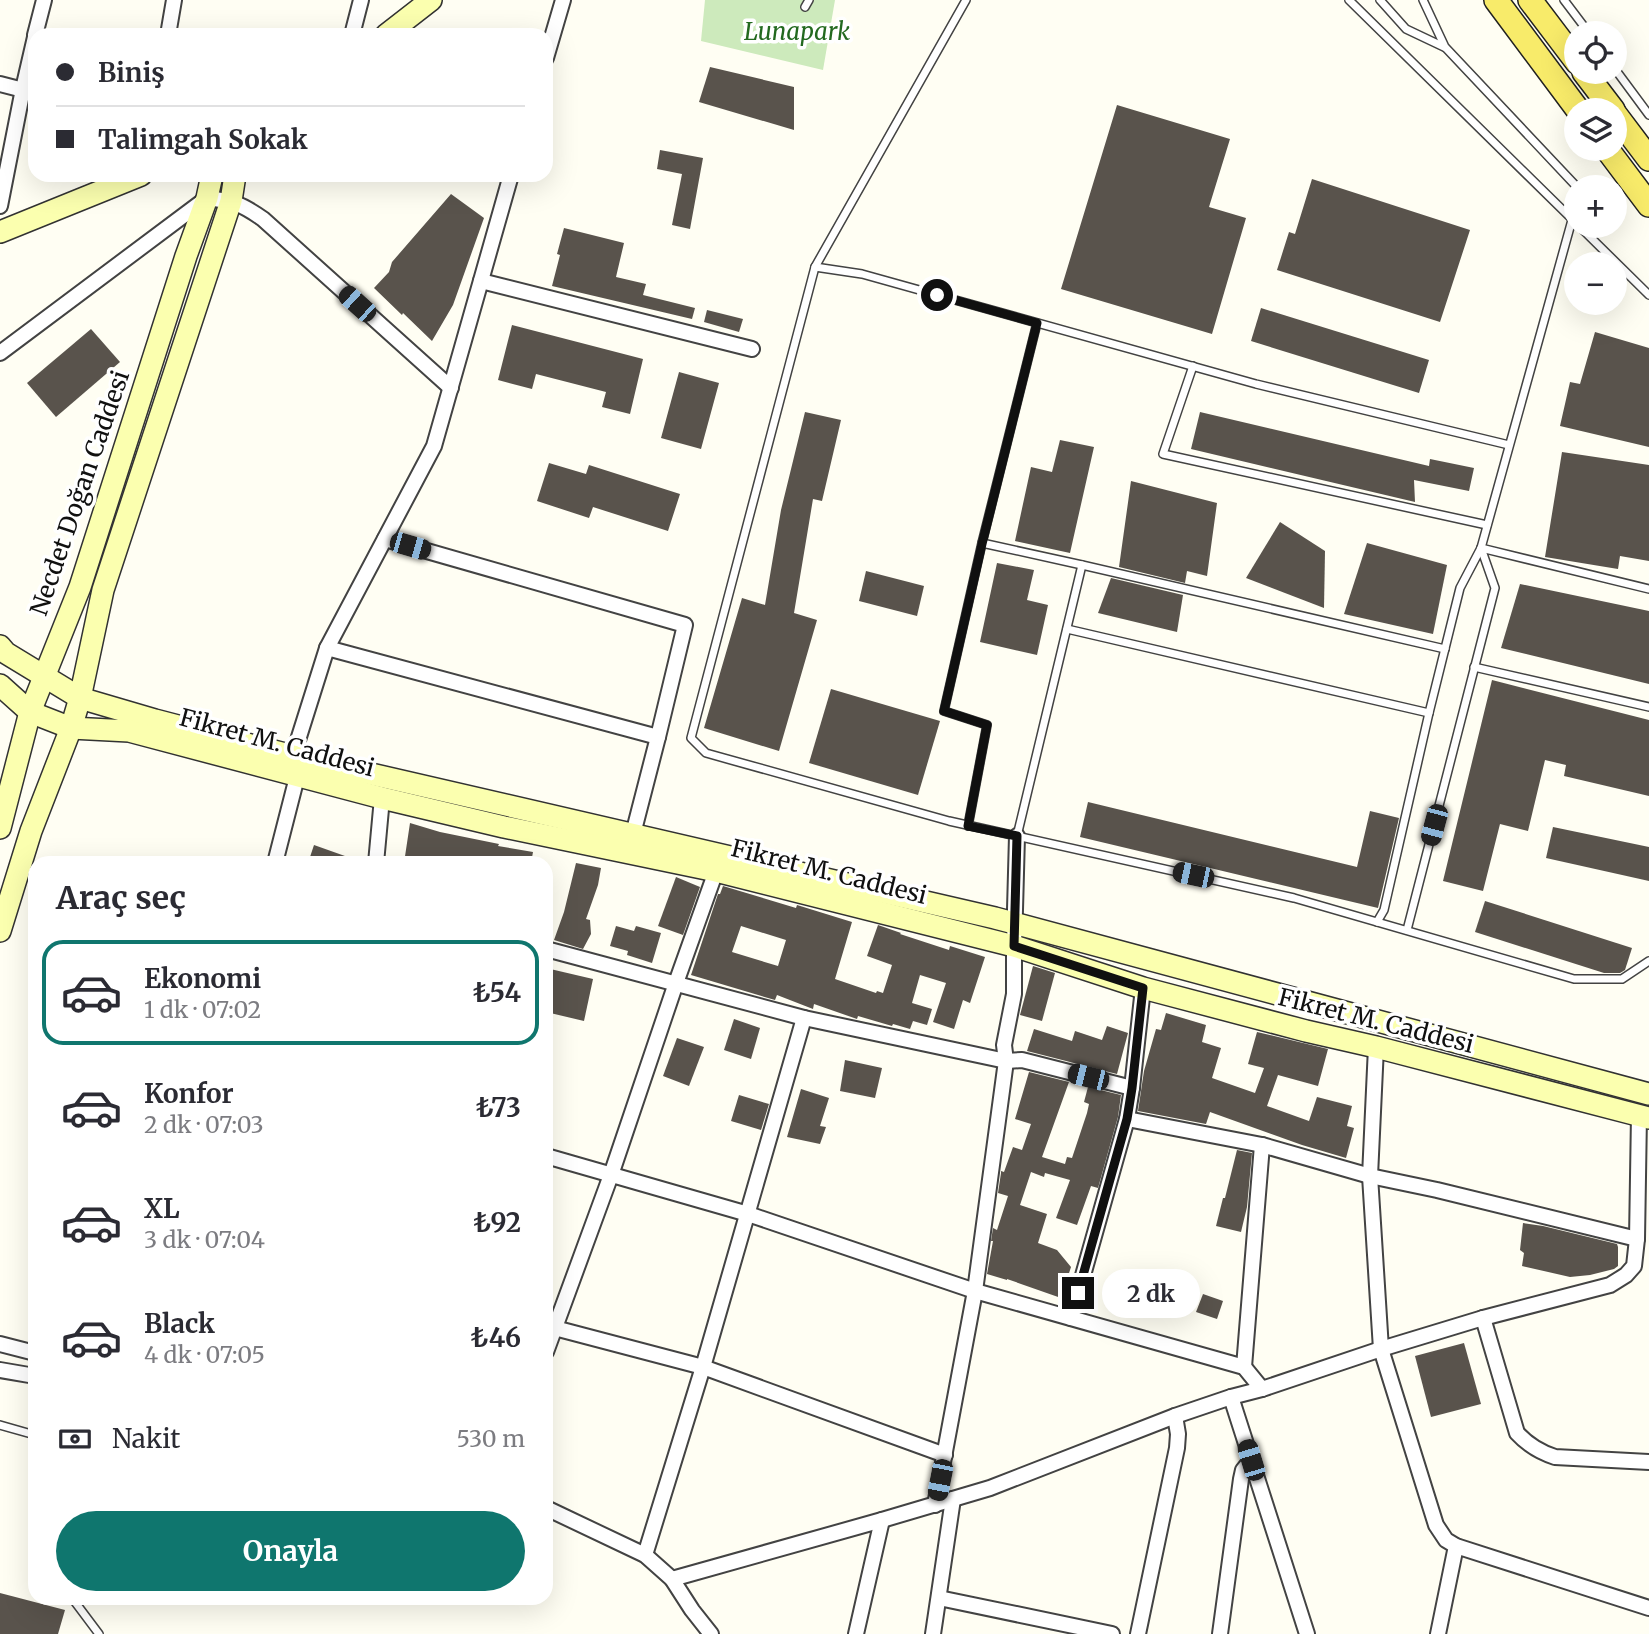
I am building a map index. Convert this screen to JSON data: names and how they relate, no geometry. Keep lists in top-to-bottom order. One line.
{"streets":{"main road":["Necdet Doğan Caddesi","Fikret M. Caddesi"]},"crossings":[["Necdet Doğan Caddesi","Fikret M. Caddesi"]],"parks":["Lunapark"],"page":{"map_buttons":["+","−"],"banner":["Biniş","Talimgah Sokak"],"heading":"Araç seç","list":[{"name":"Ekonomi","note":"1 dk · 07:02","value":"₺54"},{"name":"Konfor","note":"2 dk · 07:03","value":"₺73"},{"name":"XL","note":"3 dk · 07:04","value":"₺92"},{"name":"Black","note":"4 dk · 07:05","value":"₺46"}],"bubble":"2 dk","pay":["Nakit","530 m"],"buttons":"Onayla"}}
